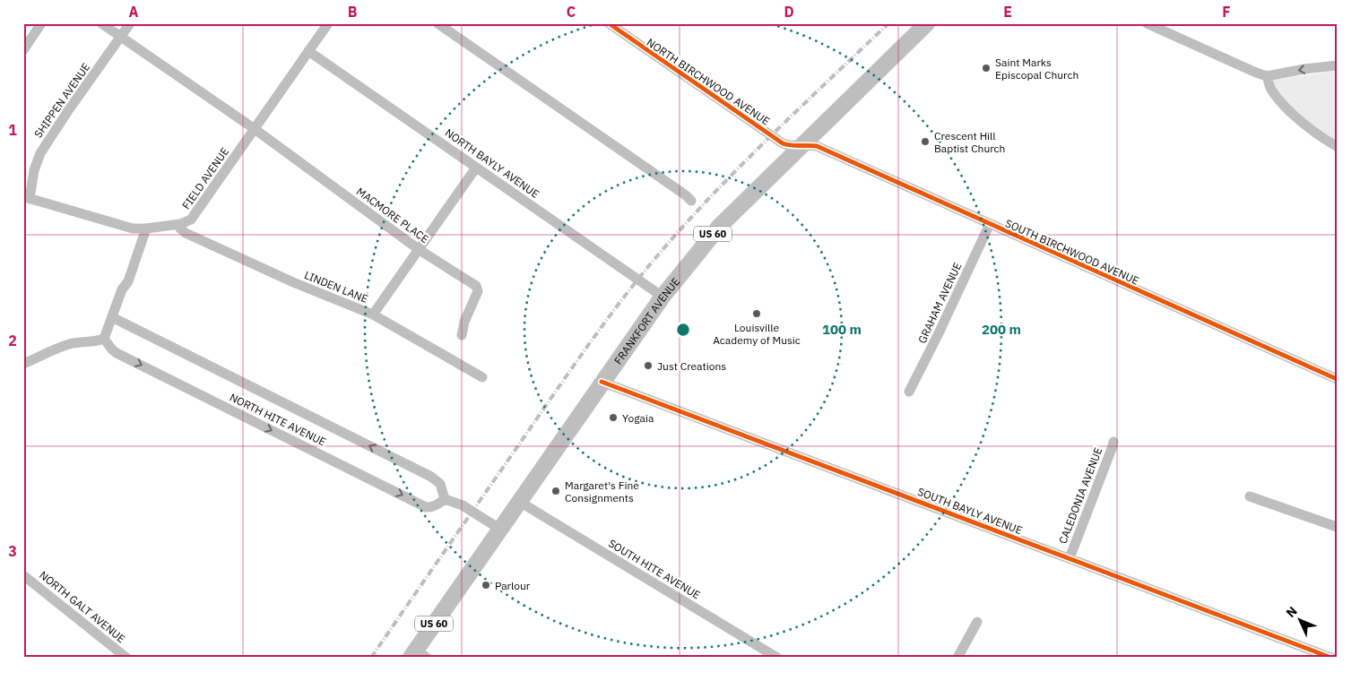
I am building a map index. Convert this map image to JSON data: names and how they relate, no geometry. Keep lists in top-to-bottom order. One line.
{"streets":{"main road":["US 60","FRANKFORT AVENUE"],"street":["NORTH BIRCHWOOD AVENUE","SHIPPEN AVENUE","NORTH BAYLY AVENUE","FIELD AVENUE","MACMORE PLACE","SOUTH BIRCHWOOD AVENUE","LINDEN LANE","GRAHAM AVENUE","NORTH HITE AVENUE","CALEDONIA AVENUE","SOUTH BAYLY AVENUE","SOUTH HITE AVENUE","NORTH GALT AVENUE"]},"crossings":[["NORTH BIRCHWOOD AVENUE","SOUTH BIRCHWOOD AVENUE"],["NORTH BIRCHWOOD AVENUE","FRANKFORT AVENUE"],["NORTH BAYLY AVENUE","FIELD AVENUE"],["NORTH BAYLY AVENUE","FRANKFORT AVENUE"],["FIELD AVENUE","MACMORE PLACE"],["FIELD AVENUE","LINDEN LANE"],["SOUTH BIRCHWOOD AVENUE","GRAHAM AVENUE"],["SOUTH BIRCHWOOD AVENUE","FRANKFORT AVENUE"],["FRANKFORT AVENUE","SOUTH BAYLY AVENUE"],["FRANKFORT AVENUE","SOUTH HITE AVENUE"],["CALEDONIA AVENUE","SOUTH BAYLY AVENUE"]],"places":["Saint Marks Episcopal Church","Crescent Hill Baptist Church","Louisville Academy of Music","Just Creations","Yogaia","Margaret's Fine Consignments","Parlour"],"north":"top left","grid":{"columns":["A","B","C","D","E","F"],"rows":["1","2","3"]},"rings":["100 m","200 m"]}
